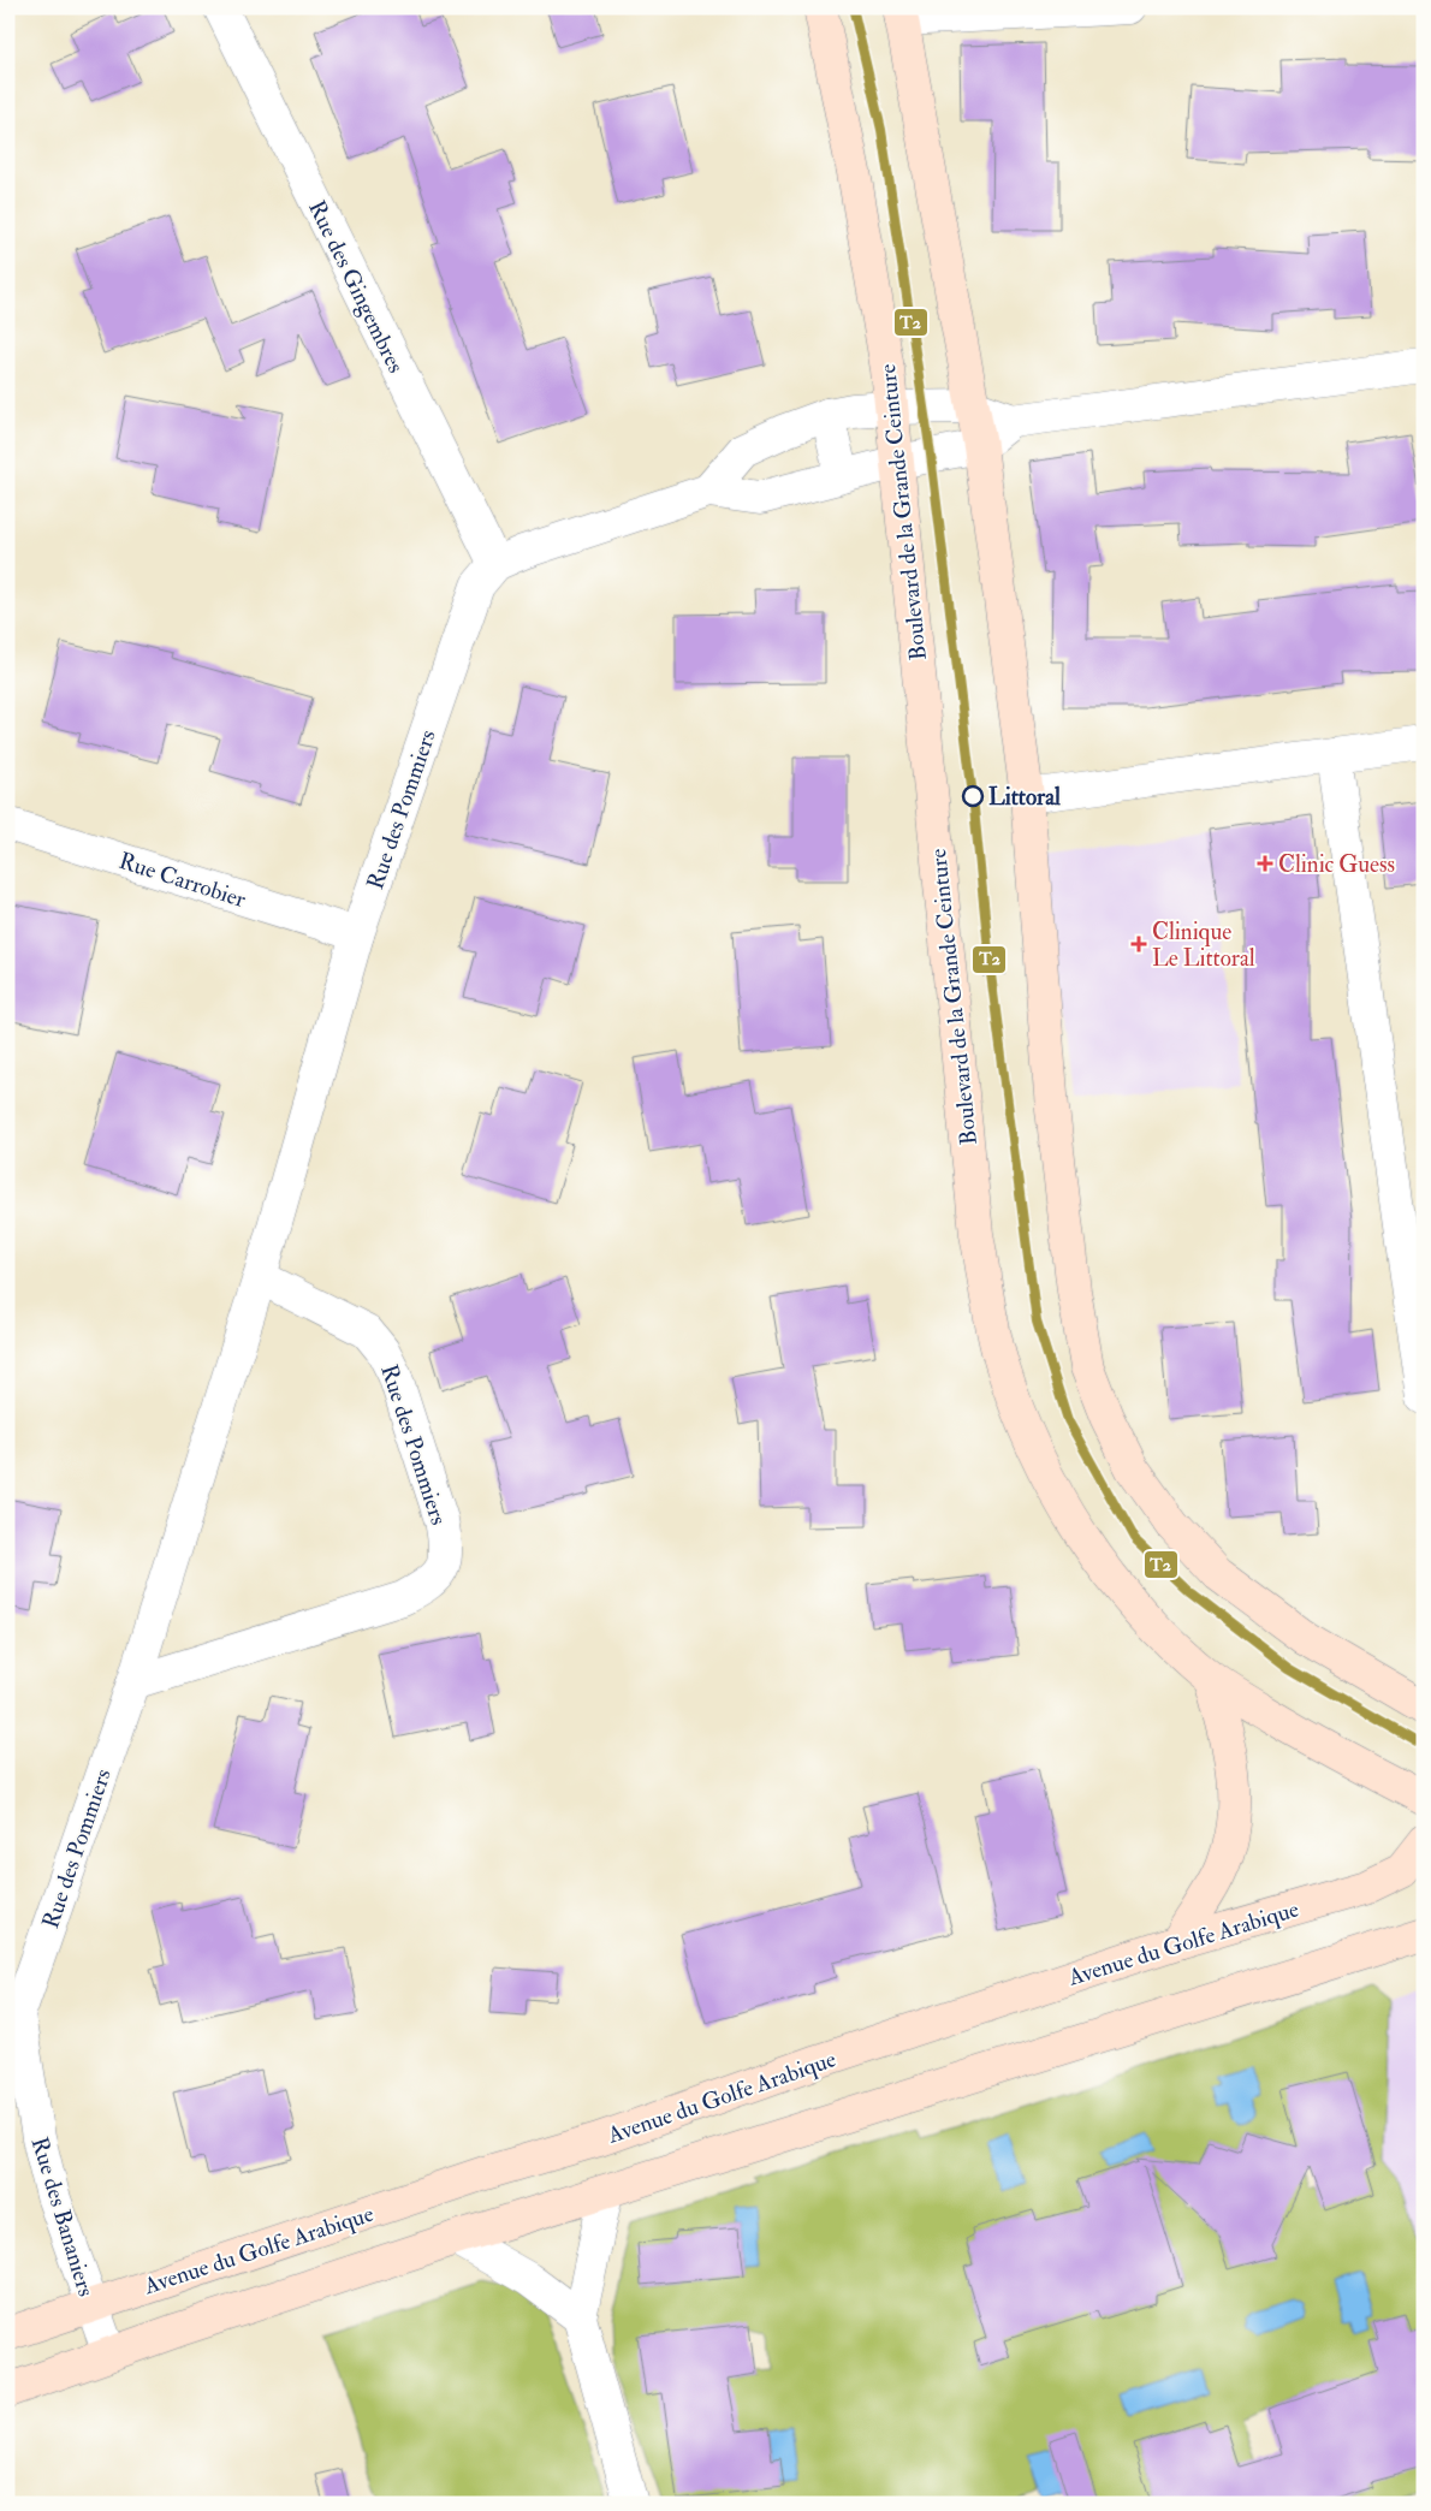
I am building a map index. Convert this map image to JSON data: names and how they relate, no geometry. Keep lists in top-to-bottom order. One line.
{"streets":{"main road":["Boulevard de la Grande Ceinture","Avenue du Golfe Arabique"],"street":["Rue des Gingembres","Rue des Pommiers","Rue Carrobier","Rue des Bananiers"]},"crossings":[["Rue des Gingembres","Rue des Pommiers"],["Rue des Pommiers","Rue Carrobier"],["Rue des Pommiers","Rue des Bananiers"],["Avenue du Golfe Arabique","Rue des Bananiers"]],"places":{"other":["Littoral"],"health":["Clinic Guess","Clinique Le Littoral"]},"lines":["transit line T2"]}
